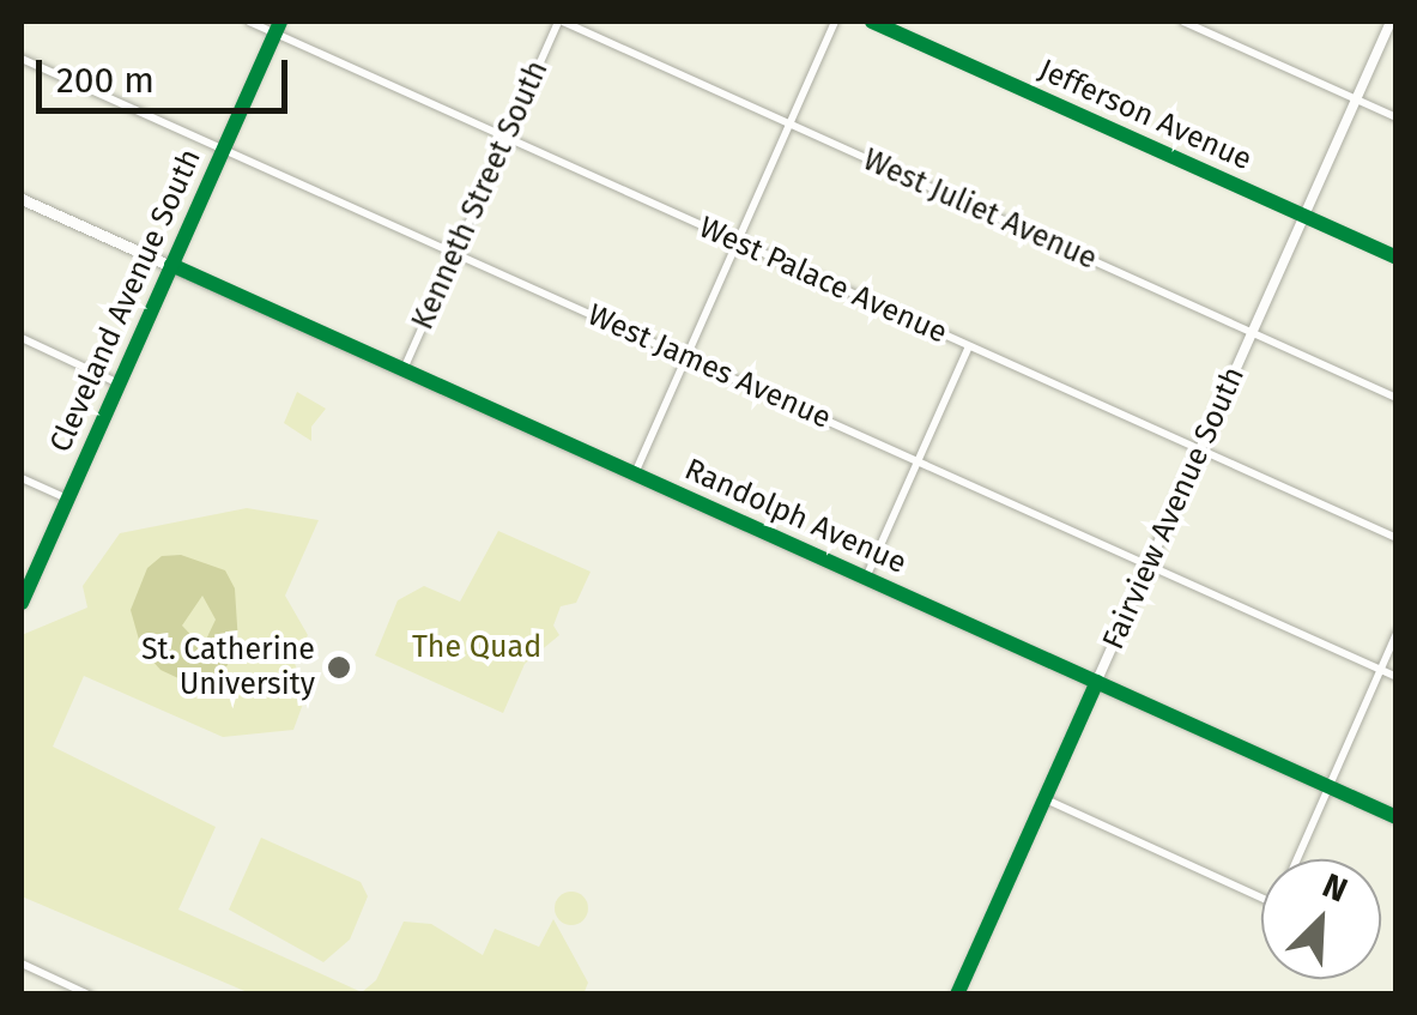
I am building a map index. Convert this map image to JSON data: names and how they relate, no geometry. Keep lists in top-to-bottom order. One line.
{"streets":{"main road":["Randolph Avenue"],"street":["Jefferson Avenue","Kenneth Street South","West Juliet Avenue","West Palace Avenue","Cleveland Avenue South","West James Avenue","Fairview Avenue South"]},"crossings":[["Jefferson Avenue","Fairview Avenue South"],["Kenneth Street South","West Juliet Avenue"],["Kenneth Street South","West Palace Avenue"],["Kenneth Street South","West James Avenue"],["Kenneth Street South","Randolph Avenue"],["West Juliet Avenue","Fairview Avenue South"],["West Palace Avenue","Cleveland Avenue South"],["West Palace Avenue","Fairview Avenue South"],["Cleveland Avenue South","West James Avenue"],["Cleveland Avenue South","Randolph Avenue"],["West James Avenue","Fairview Avenue South"],["Fairview Avenue South","Randolph Avenue"]],"parks":["The Quad"],"places":["St. Catherine University"],"scale_bar":"200 m","north":"top right"}
